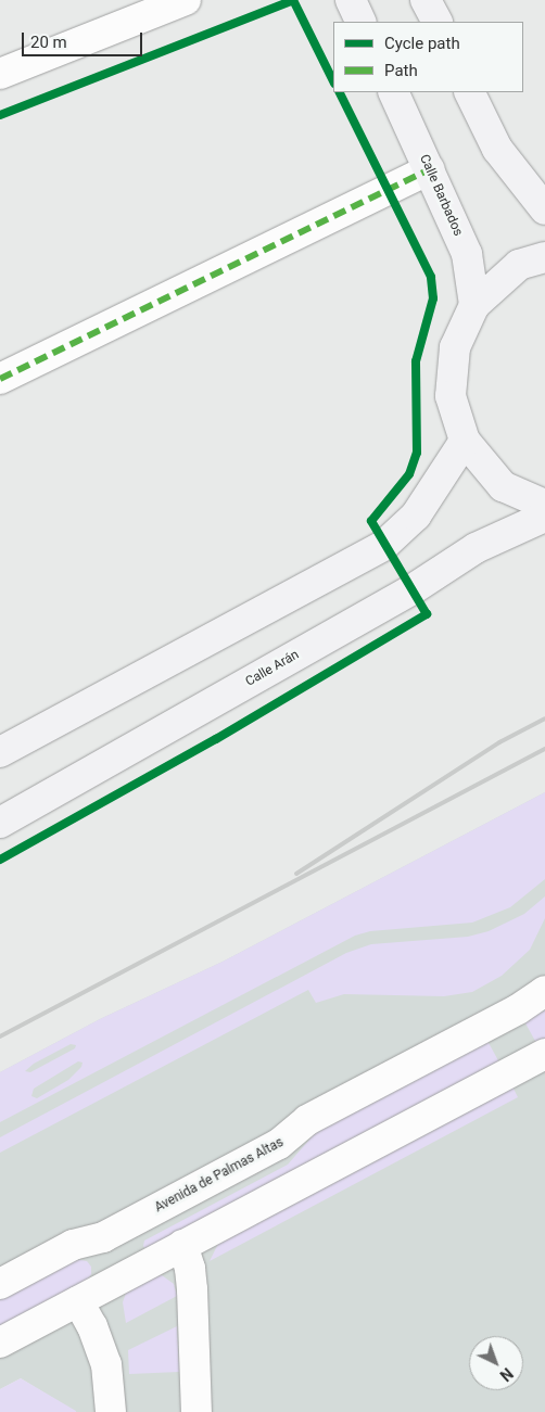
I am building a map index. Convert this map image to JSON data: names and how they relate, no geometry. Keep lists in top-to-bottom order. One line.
{"streets":{"street":["Calle Barbados","Calle Arán","Avenida de Palmas Altas"]},"legend":["Cycle path","Path"],"scale_bar":"20 m","north":"bottom right"}
